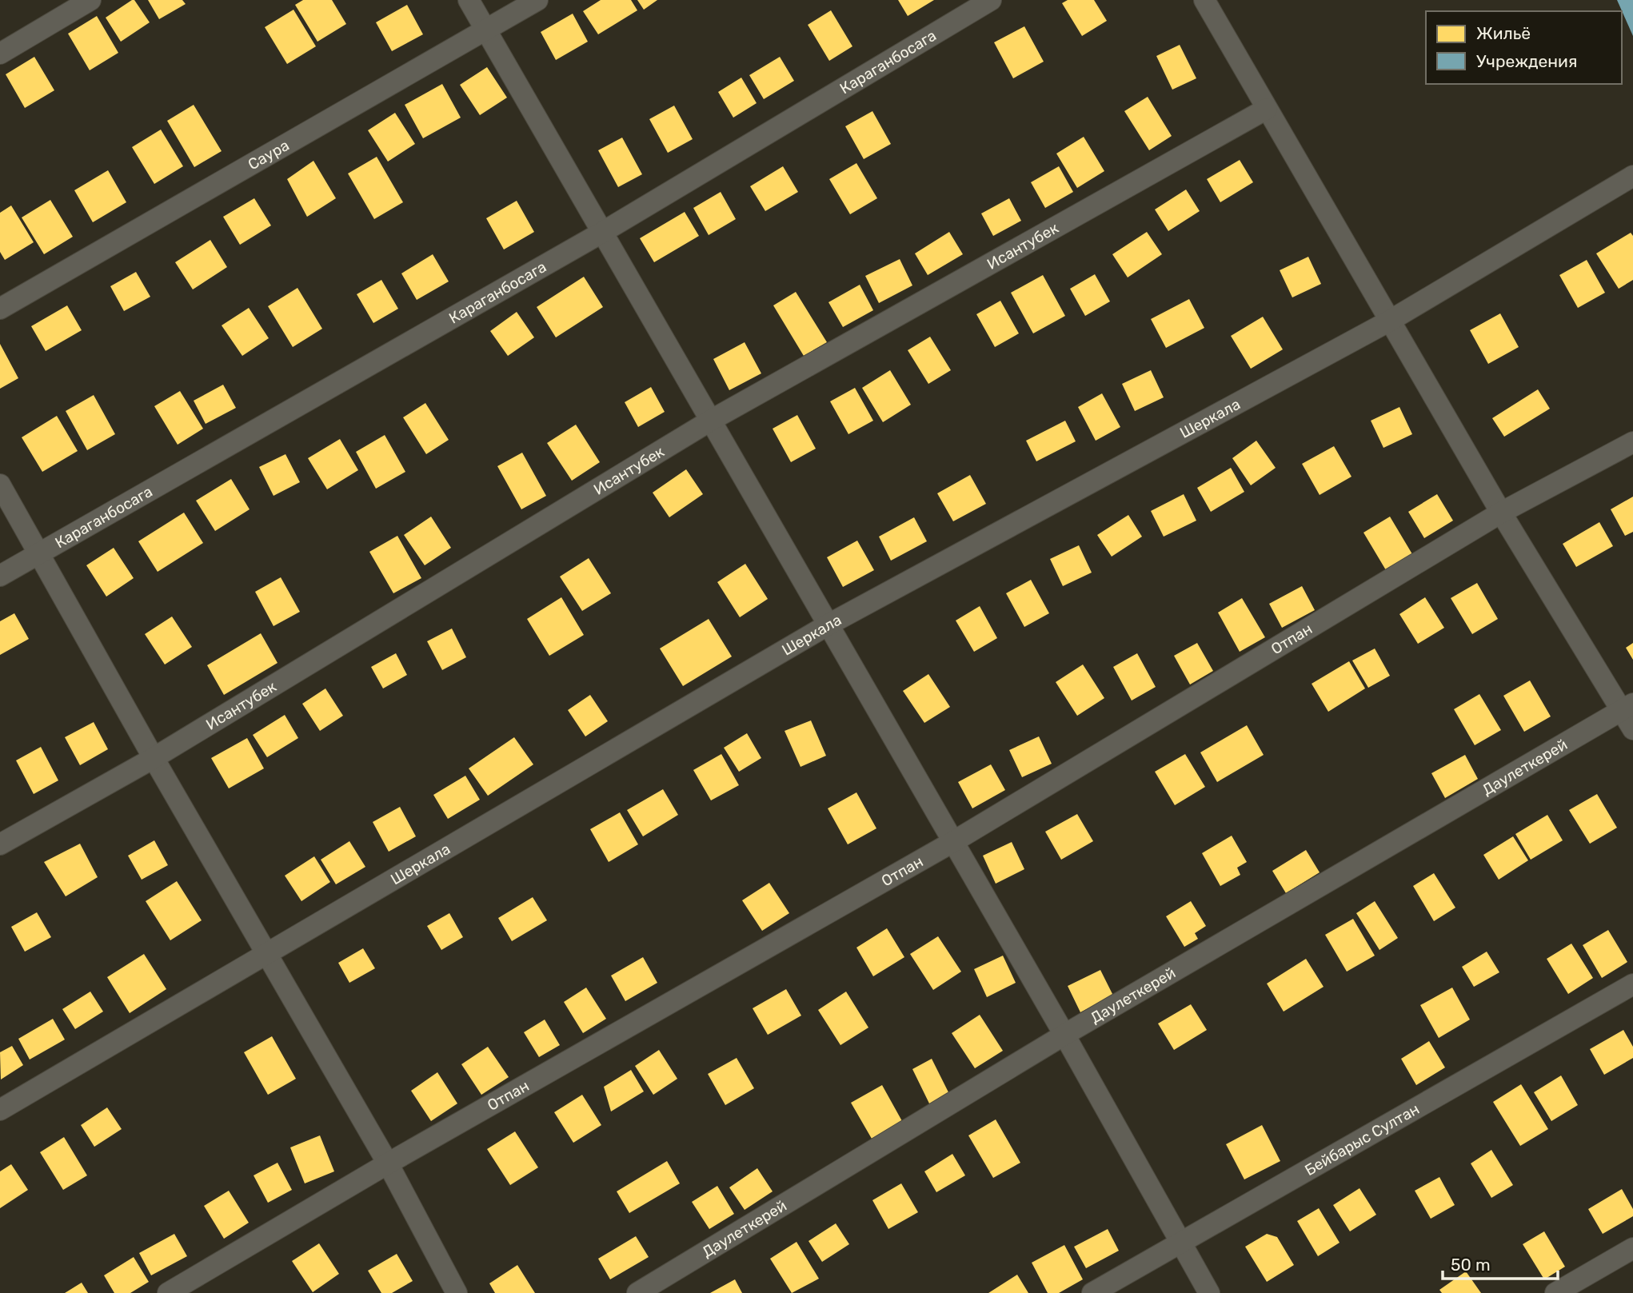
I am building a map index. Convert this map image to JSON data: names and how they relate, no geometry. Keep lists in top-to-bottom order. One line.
{"streets":{"street":["Караганбосага","Саура","Исантубек","Шеркала","Отпан","Даулеткерей","Бейбарыс Султан"]},"legend":["Жильё","Учреждения"],"scale_bar":"50 m"}
